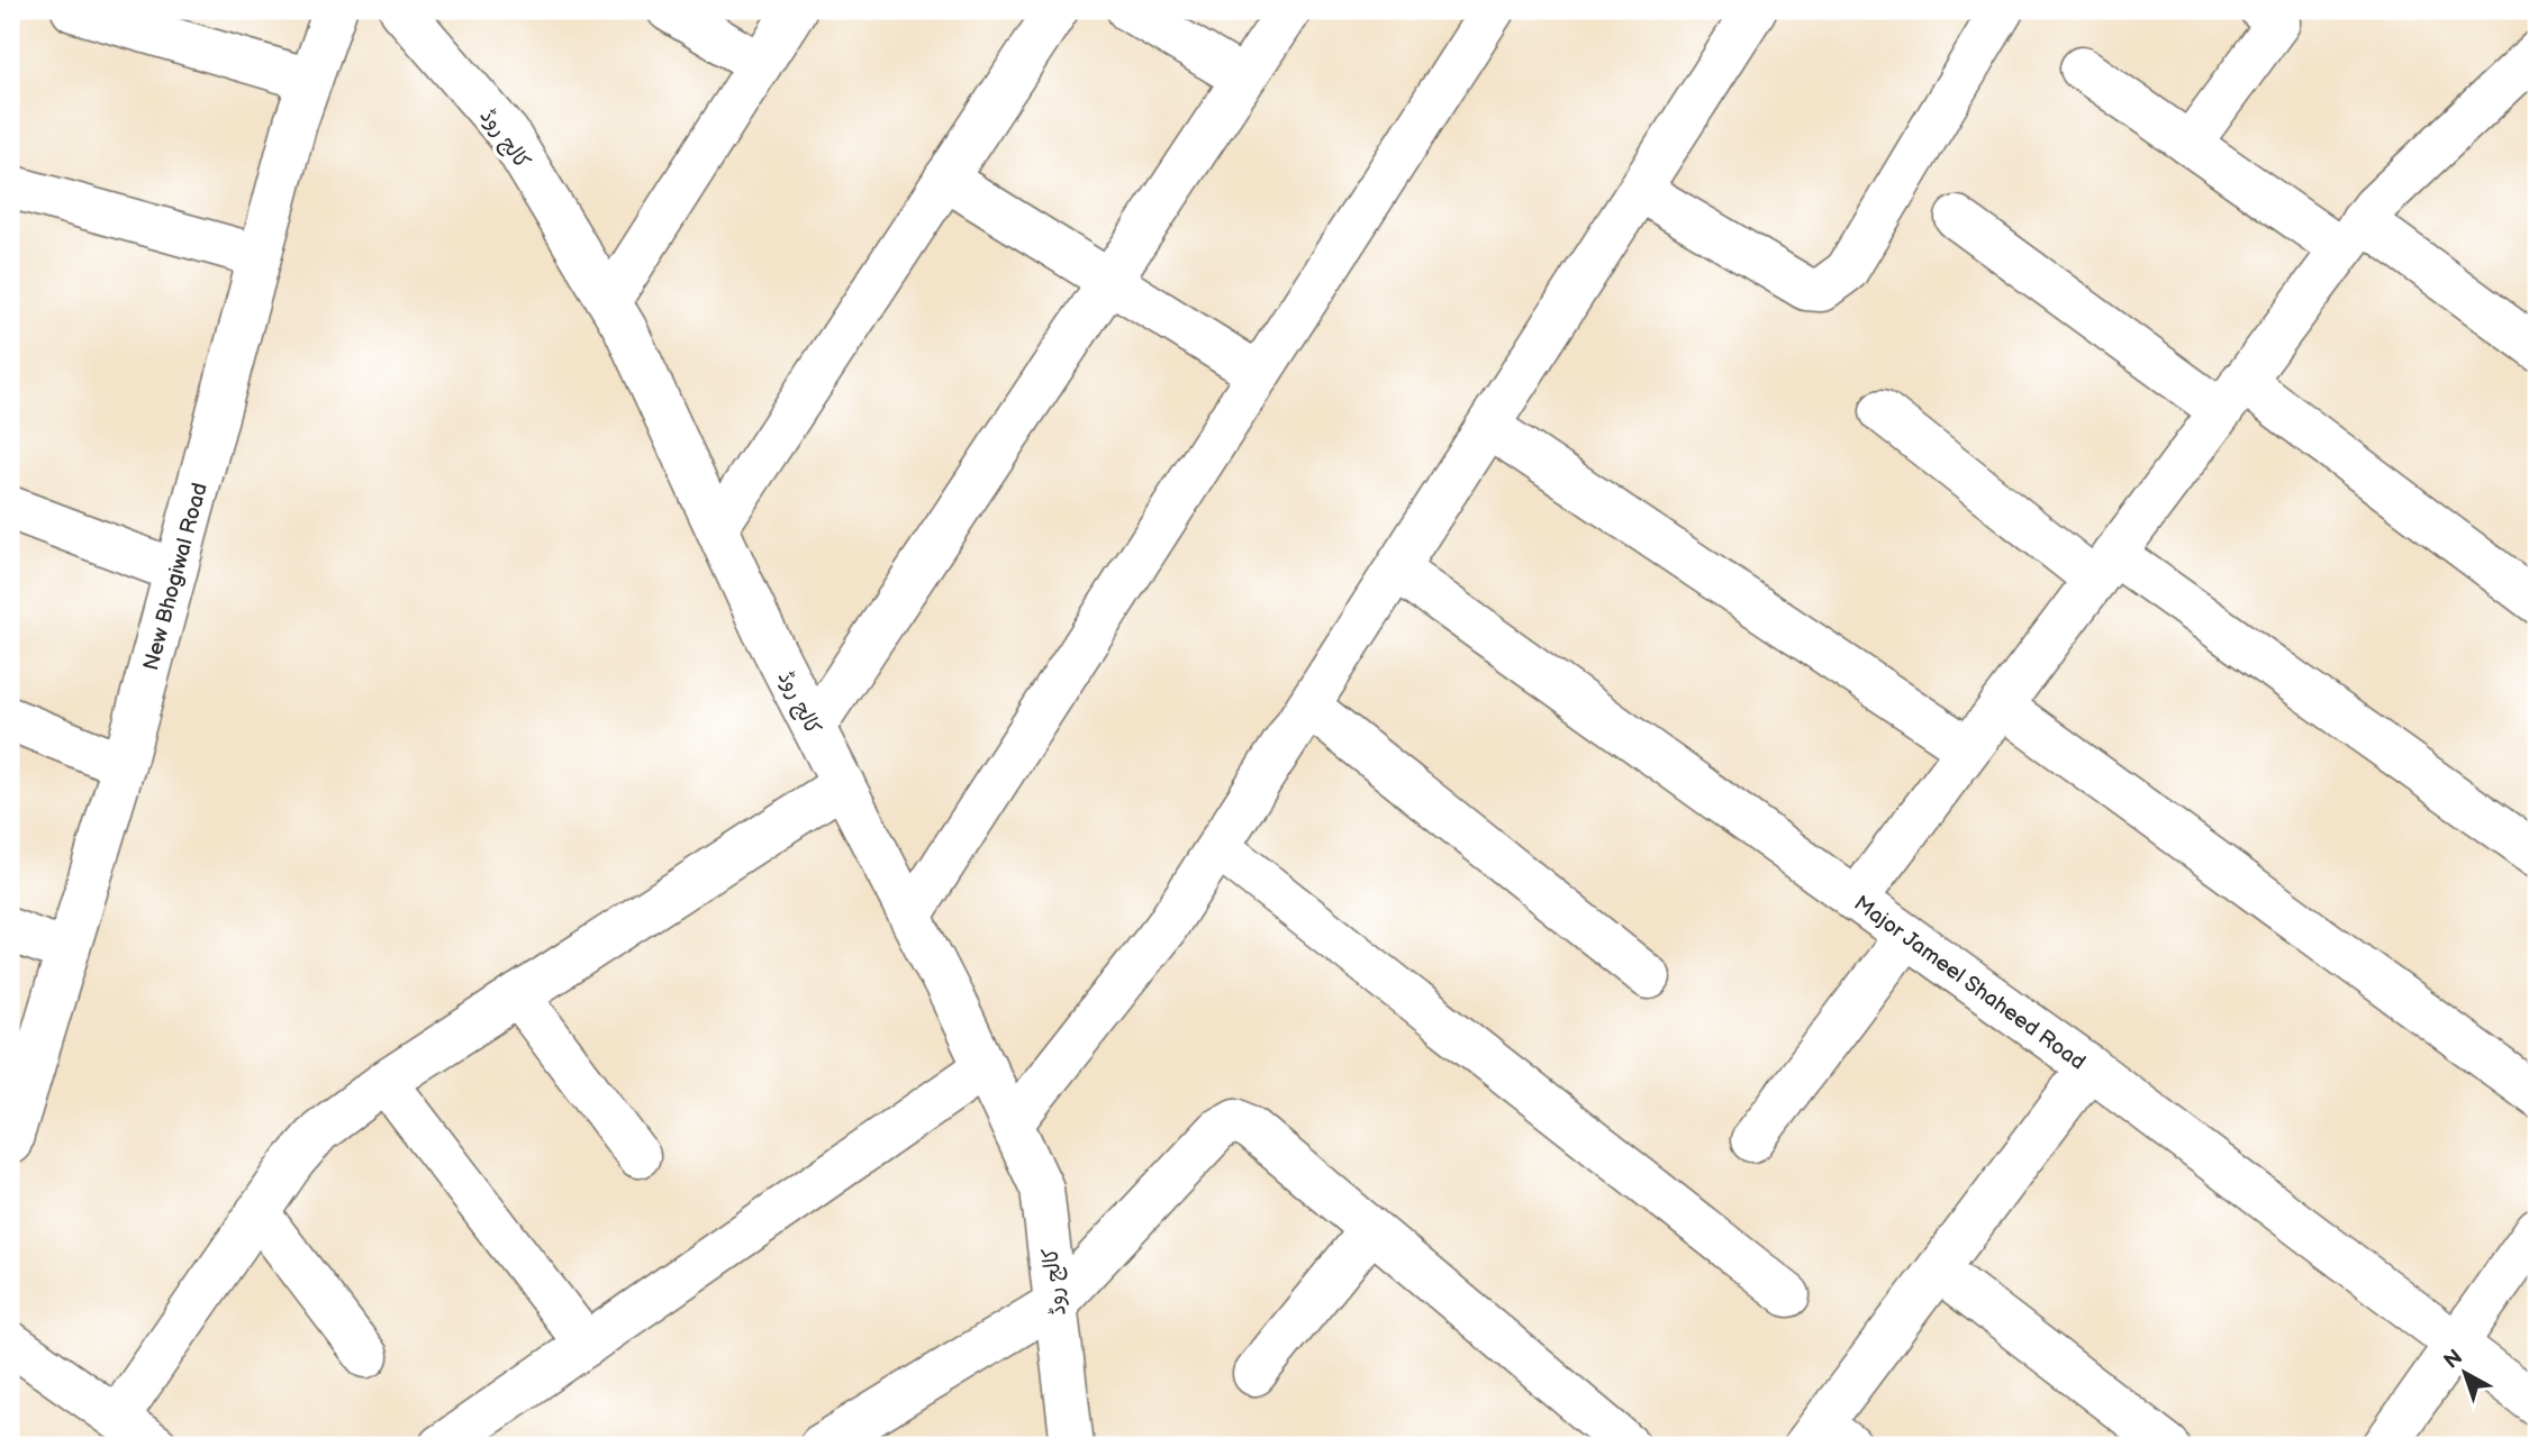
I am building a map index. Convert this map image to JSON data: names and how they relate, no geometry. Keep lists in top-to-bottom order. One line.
{"streets":{"street":["کالج روڈ","New Bhogiwal Road","Major Jameel Shaheed Road"]},"north":"top left"}
